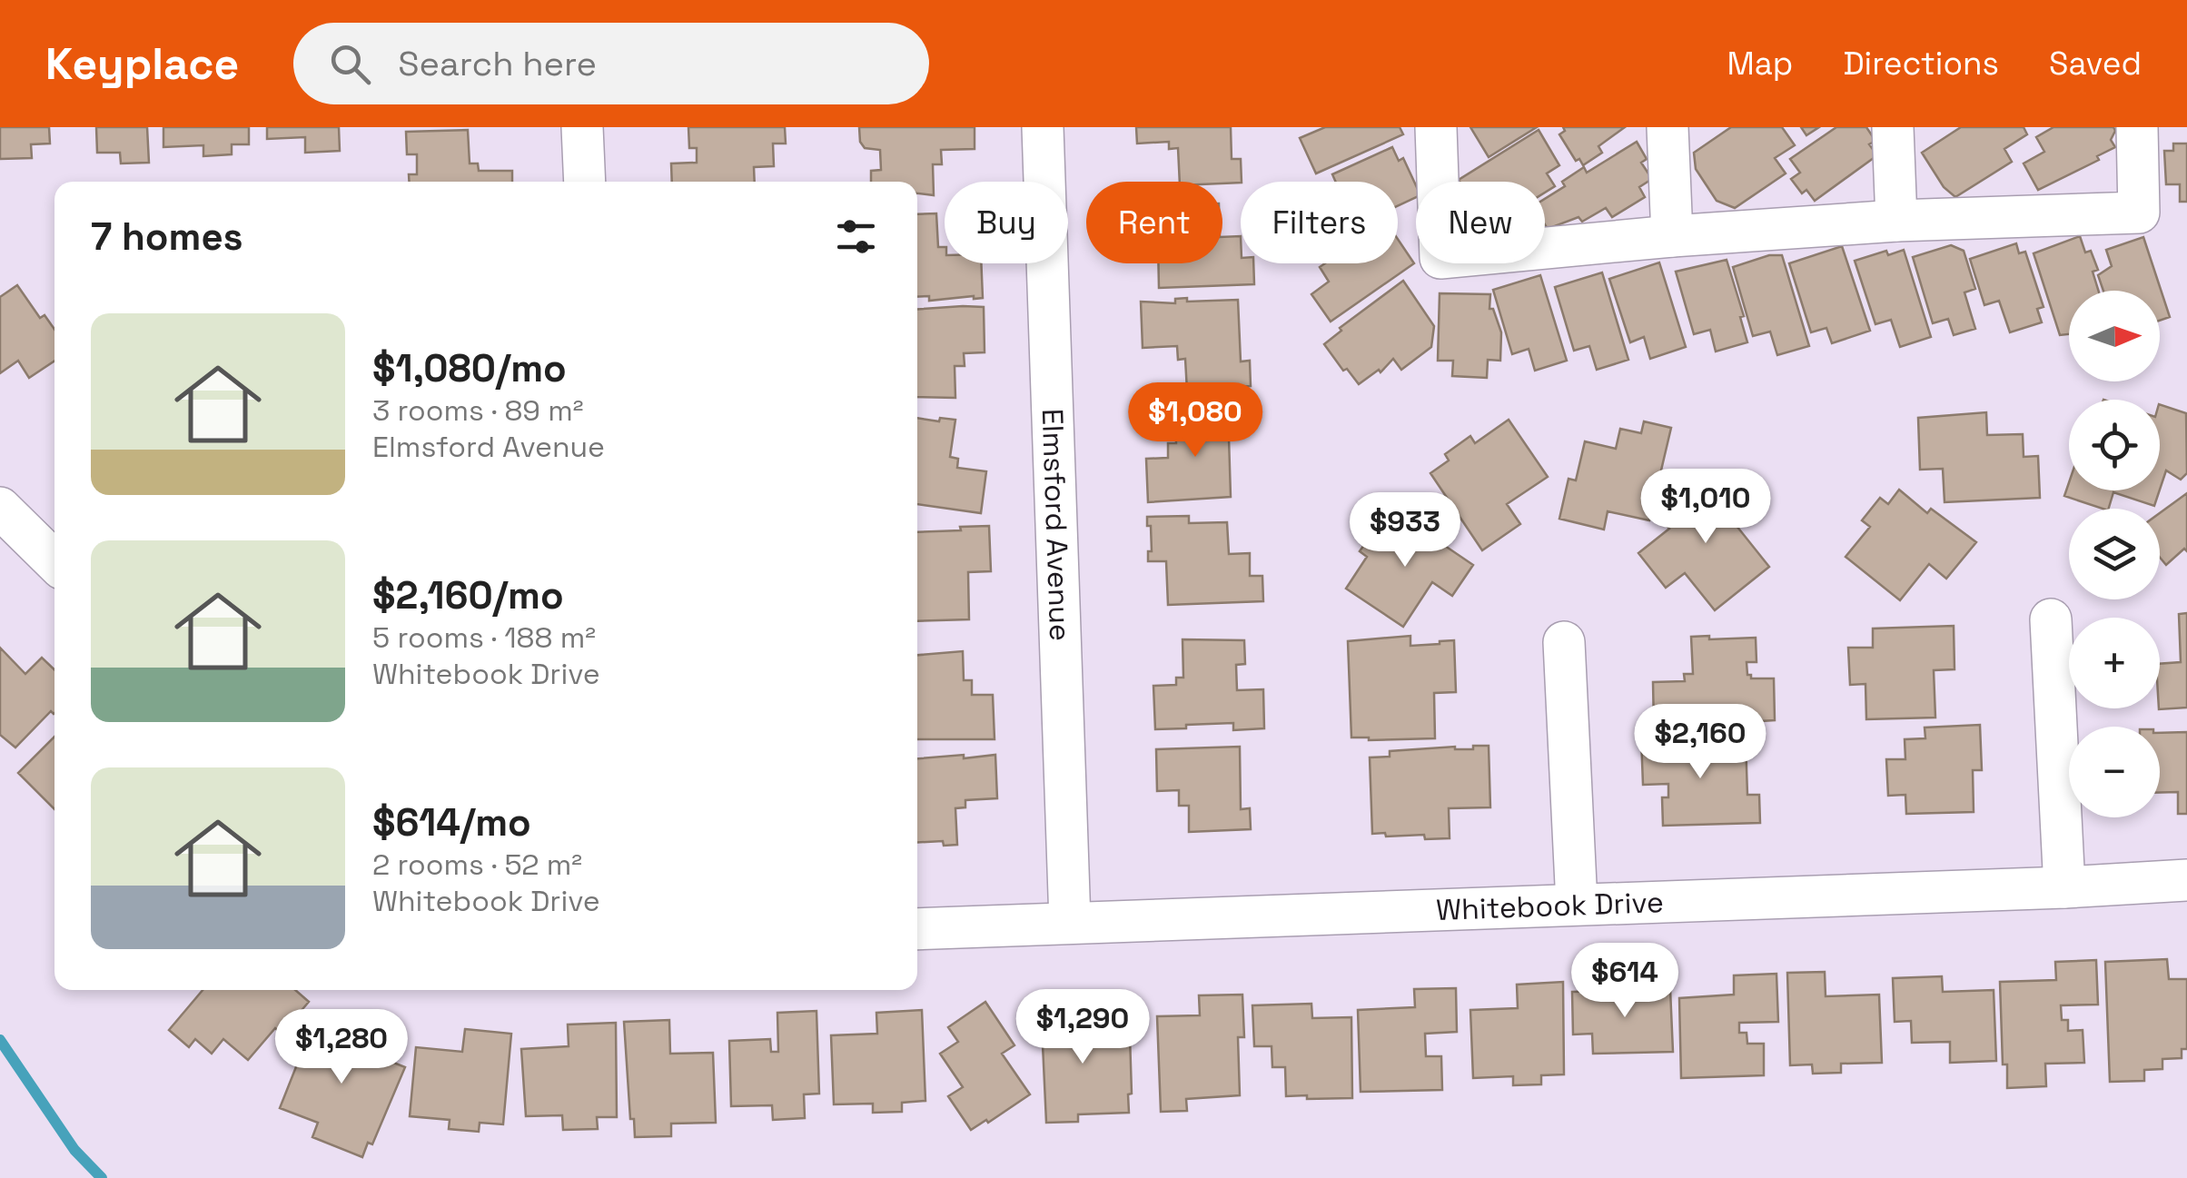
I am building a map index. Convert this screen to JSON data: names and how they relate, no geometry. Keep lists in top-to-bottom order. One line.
{"streets":{"street":["Elmsford Avenue","Whitebook Drive"]},"crossings":[["Elmsford Avenue","Whitebook Drive"]],"north":"right","page":{"header":"Keyplace","search":"Search here","nav":["Map","Directions","Saved"],"chip":["Buy","Rent","Filters","New"],"heading":"7 homes","map_buttons":["+","−"],"list":[{"name":"$1,080/mo","note":"3 rooms · 89 m² · Elmsford Avenue"},{"name":"$2,160/mo","note":"5 rooms · 188 m² · Whitebook Drive"},{"name":"$614/mo","note":"2 rooms · 52 m² · Whitebook Drive"}],"price":["$1,080","$1,010","$933","$2,160","$614","$1,290","$1,280"]}}
